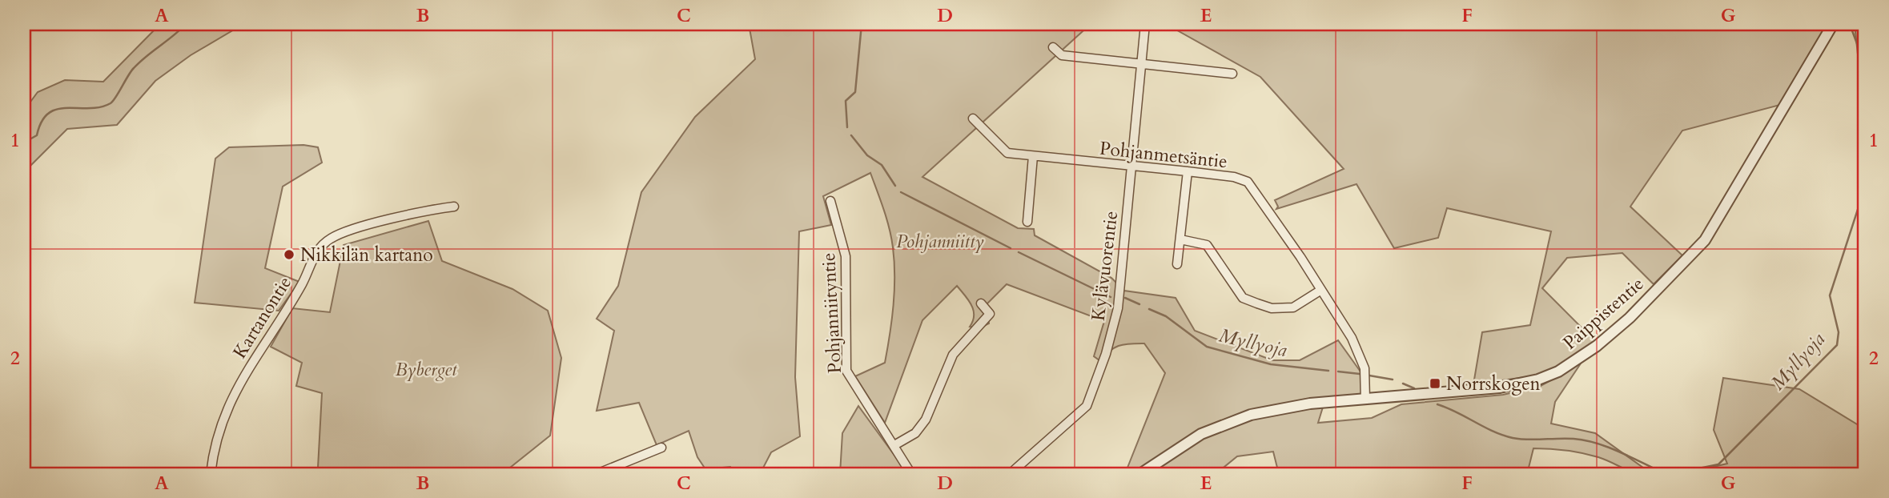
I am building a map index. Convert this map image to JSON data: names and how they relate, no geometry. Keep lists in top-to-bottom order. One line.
{"streets":{"street":["Pohjanmetsäntie","Kylävuorentie","Pohjanniityntie","Paippistentie","Kartanontie"]},"crossings":[["Pohjanmetsäntie","Kylävuorentie"],["Pohjanmetsäntie","Paippistentie"]],"water":["Myllyoja"],"parks":["Pohjanniitty","Byberget"],"places":{"other":["Nikkilän kartano"],"transit":["Norrskogen"]},"grid":{"columns":["A","B","C","D","E","F","G"],"rows":["1","2"]}}
